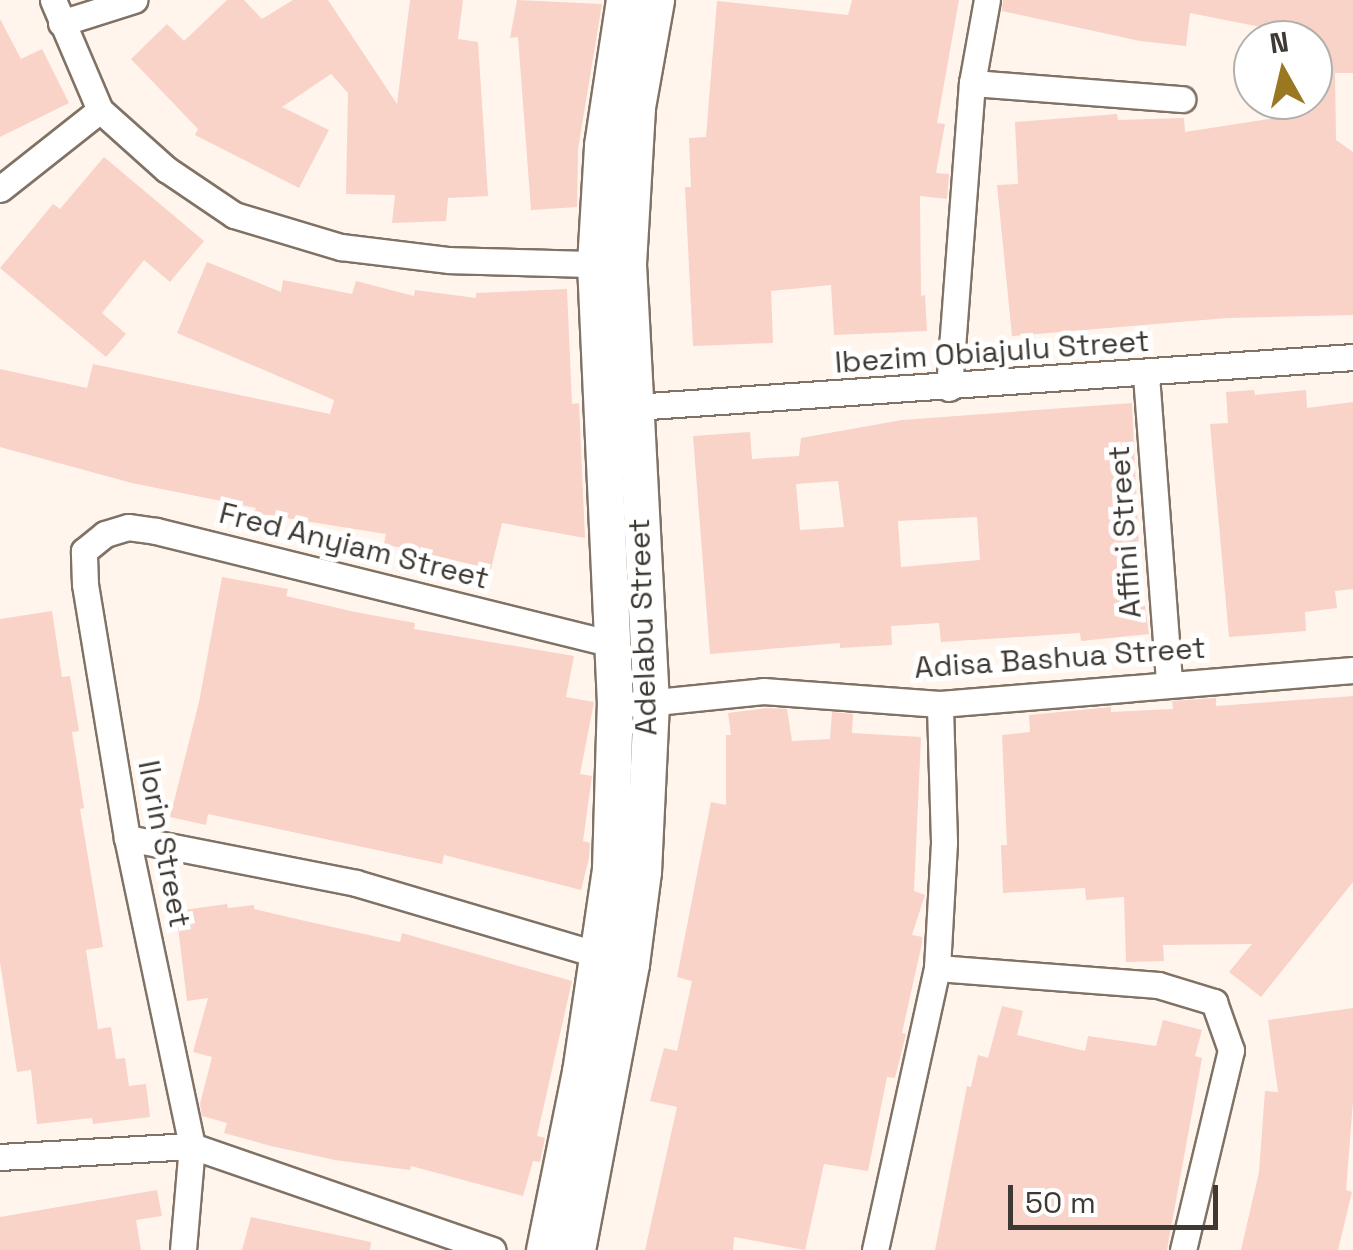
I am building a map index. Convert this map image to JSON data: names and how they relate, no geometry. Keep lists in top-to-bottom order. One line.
{"streets":{"main road":["Adelabu Street"],"street":["Ibezim Obiajulu Street","Affini Street","Fred Anyiam Street","Adisa Bashua Street","Ilorin Street"]},"crossings":[["Ibezim Obiajulu Street","Affini Street"],["Ibezim Obiajulu Street","Adelabu Street"],["Affini Street","Adisa Bashua Street"],["Fred Anyiam Street","Adelabu Street"],["Fred Anyiam Street","Ilorin Street"],["Adelabu Street","Adisa Bashua Street"]],"scale_bar":"50 m","north":"top"}
